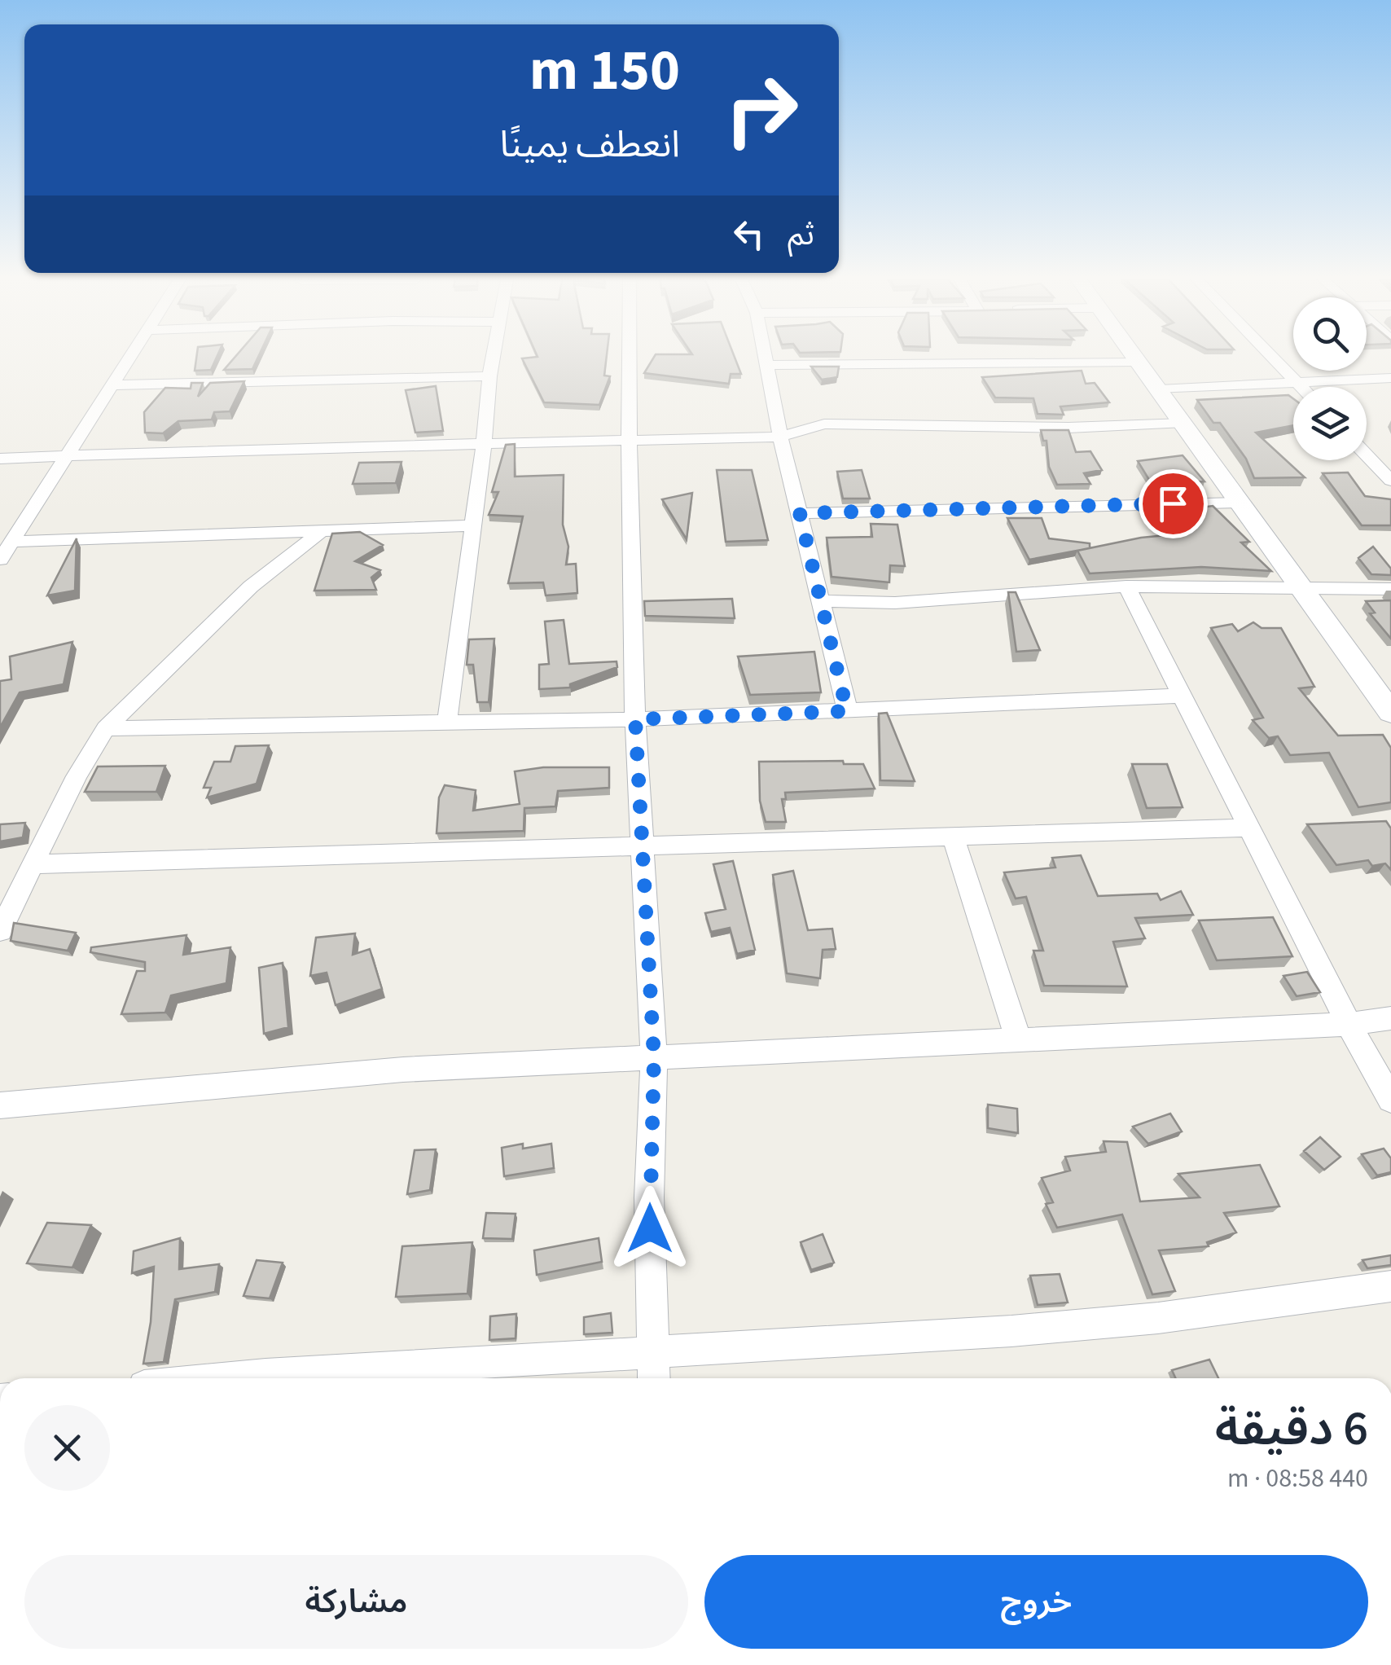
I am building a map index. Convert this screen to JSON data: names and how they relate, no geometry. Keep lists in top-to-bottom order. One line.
{"page":{"turn":["150 m","انعطف يمينًا"],"then":"ثم","heading":["6 دقيقة","440 m · 08:58"],"buttons":["خروج","مشاركة"]}}
